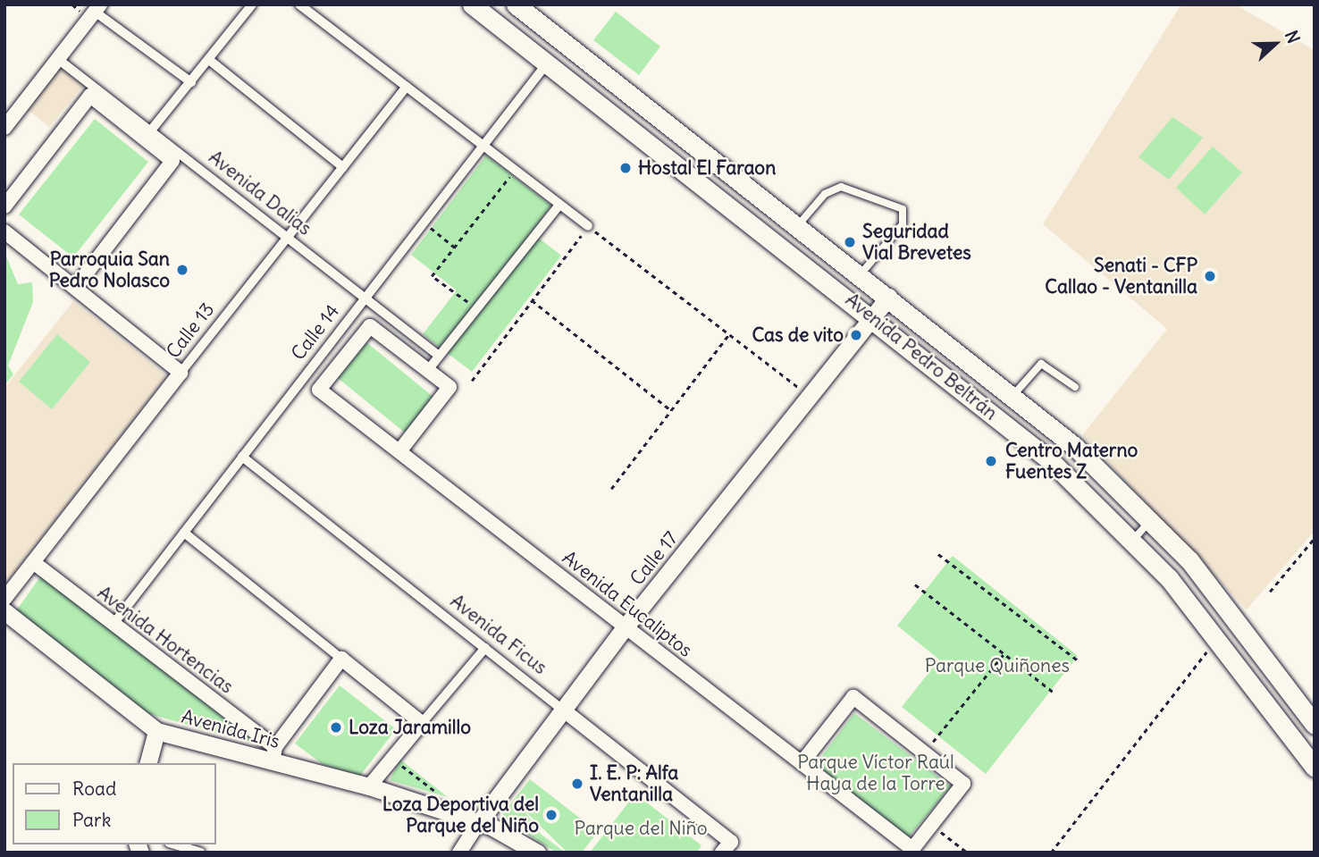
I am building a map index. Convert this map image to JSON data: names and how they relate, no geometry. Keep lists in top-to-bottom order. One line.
{"streets":{"main road":["Avenida Pedro Beltrán"],"street":["Avenida Dalias","Calle 13","Calle 14","Calle 17","Avenida Eucaliptos","Avenida Ficus","Avenida Hortencias","Avenida Iris"]},"crossings":[["Avenida Dalias","Calle 13"],["Avenida Dalias","Calle 14"],["Calle 13","Avenida Hortencias"],["Calle 14","Avenida Pedro Beltrán"],["Calle 14","Avenida Eucaliptos"],["Calle 14","Avenida Ficus"],["Calle 14","Avenida Hortencias"],["Avenida Pedro Beltrán","Calle 17"],["Calle 17","Avenida Eucaliptos"],["Calle 17","Avenida Ficus"],["Calle 17","Avenida Iris"],["Avenida Hortencias","Avenida Iris"]],"parks":["Parque Quiñones","Parque Víctor Raúl Haya de la Torre","Parque del Niño"],"places":["Hostal El Faraon","Seguridad Vial Brevetes","Parroquia San Pedro Nolasco","Senati - CFP Callao - Ventanilla","Cas de vito","Centro Materno Fuentes Z","Loza Jaramillo","I. E. P: Alfa Ventanilla","Loza Deportiva del Parque del Niño"],"legend":["Road","Park"],"north":"right"}
